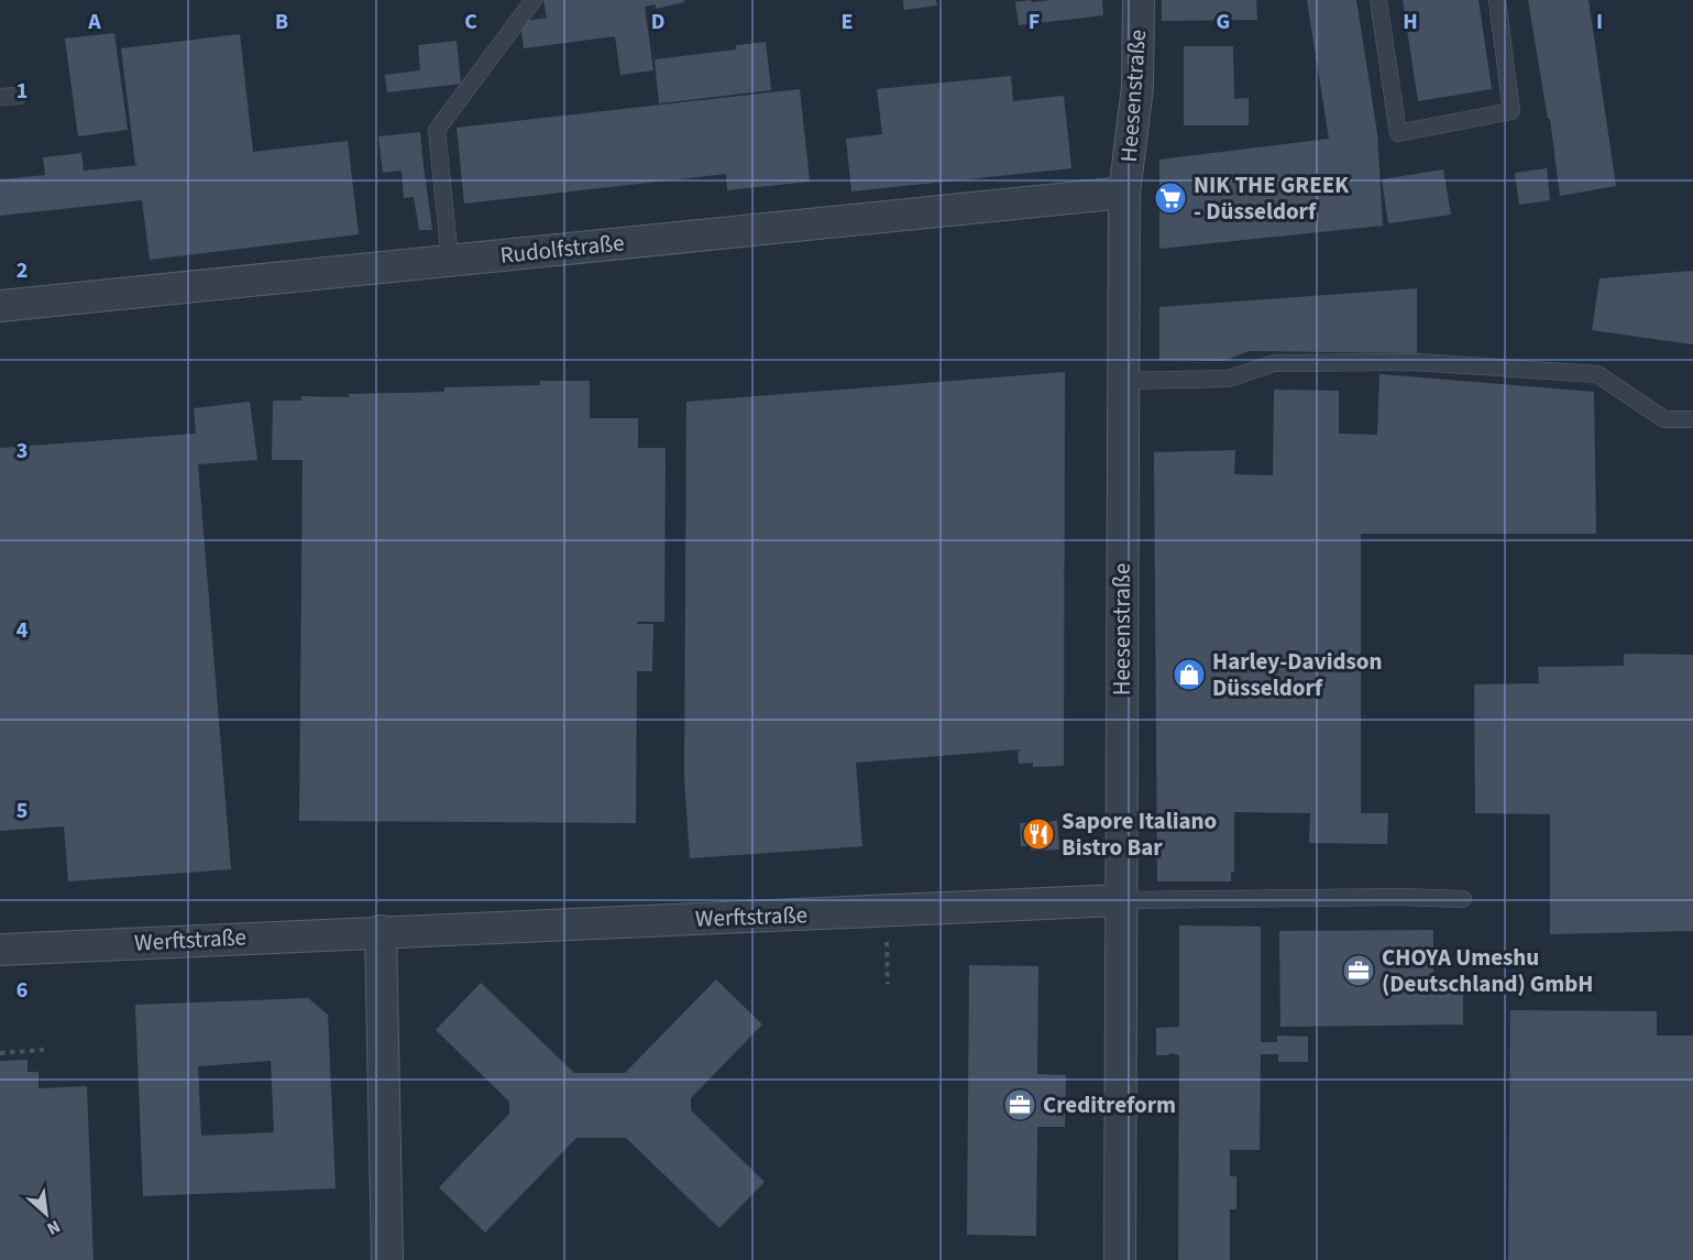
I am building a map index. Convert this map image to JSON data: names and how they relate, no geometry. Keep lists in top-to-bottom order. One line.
{"streets":{"street":["Heesenstraße","Rudolfstraße","Werftstraße"]},"crossings":[["Heesenstraße","Rudolfstraße"],["Heesenstraße","Werftstraße"]],"places":{"supermarket":["NIK THE GREEK - Düsseldorf"],"shop":["Harley-Davidson Düsseldorf"],"restaurant":["Sapore Italiano Bistro Bar"],"office":["CHOYA Umeshu (Deutschland) GmbH","Creditreform"]},"north":"bottom right","grid":{"columns":["A","B","C","D","E","F","G","H","I"],"rows":["1","2","3","4","5","6"]}}
